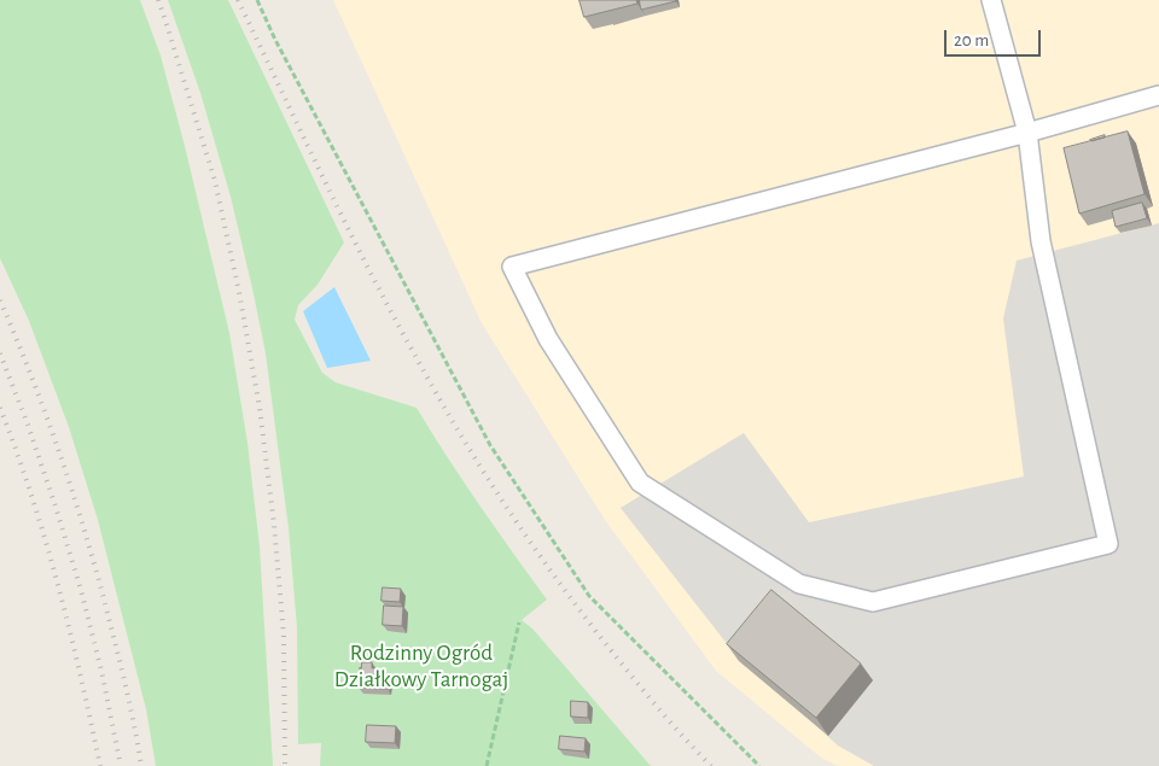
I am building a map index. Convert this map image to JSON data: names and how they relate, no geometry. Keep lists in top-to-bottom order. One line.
{"parks":["Rodzinny Ogród Działkowy Tarnogaj"],"scale_bar":"20 m"}
